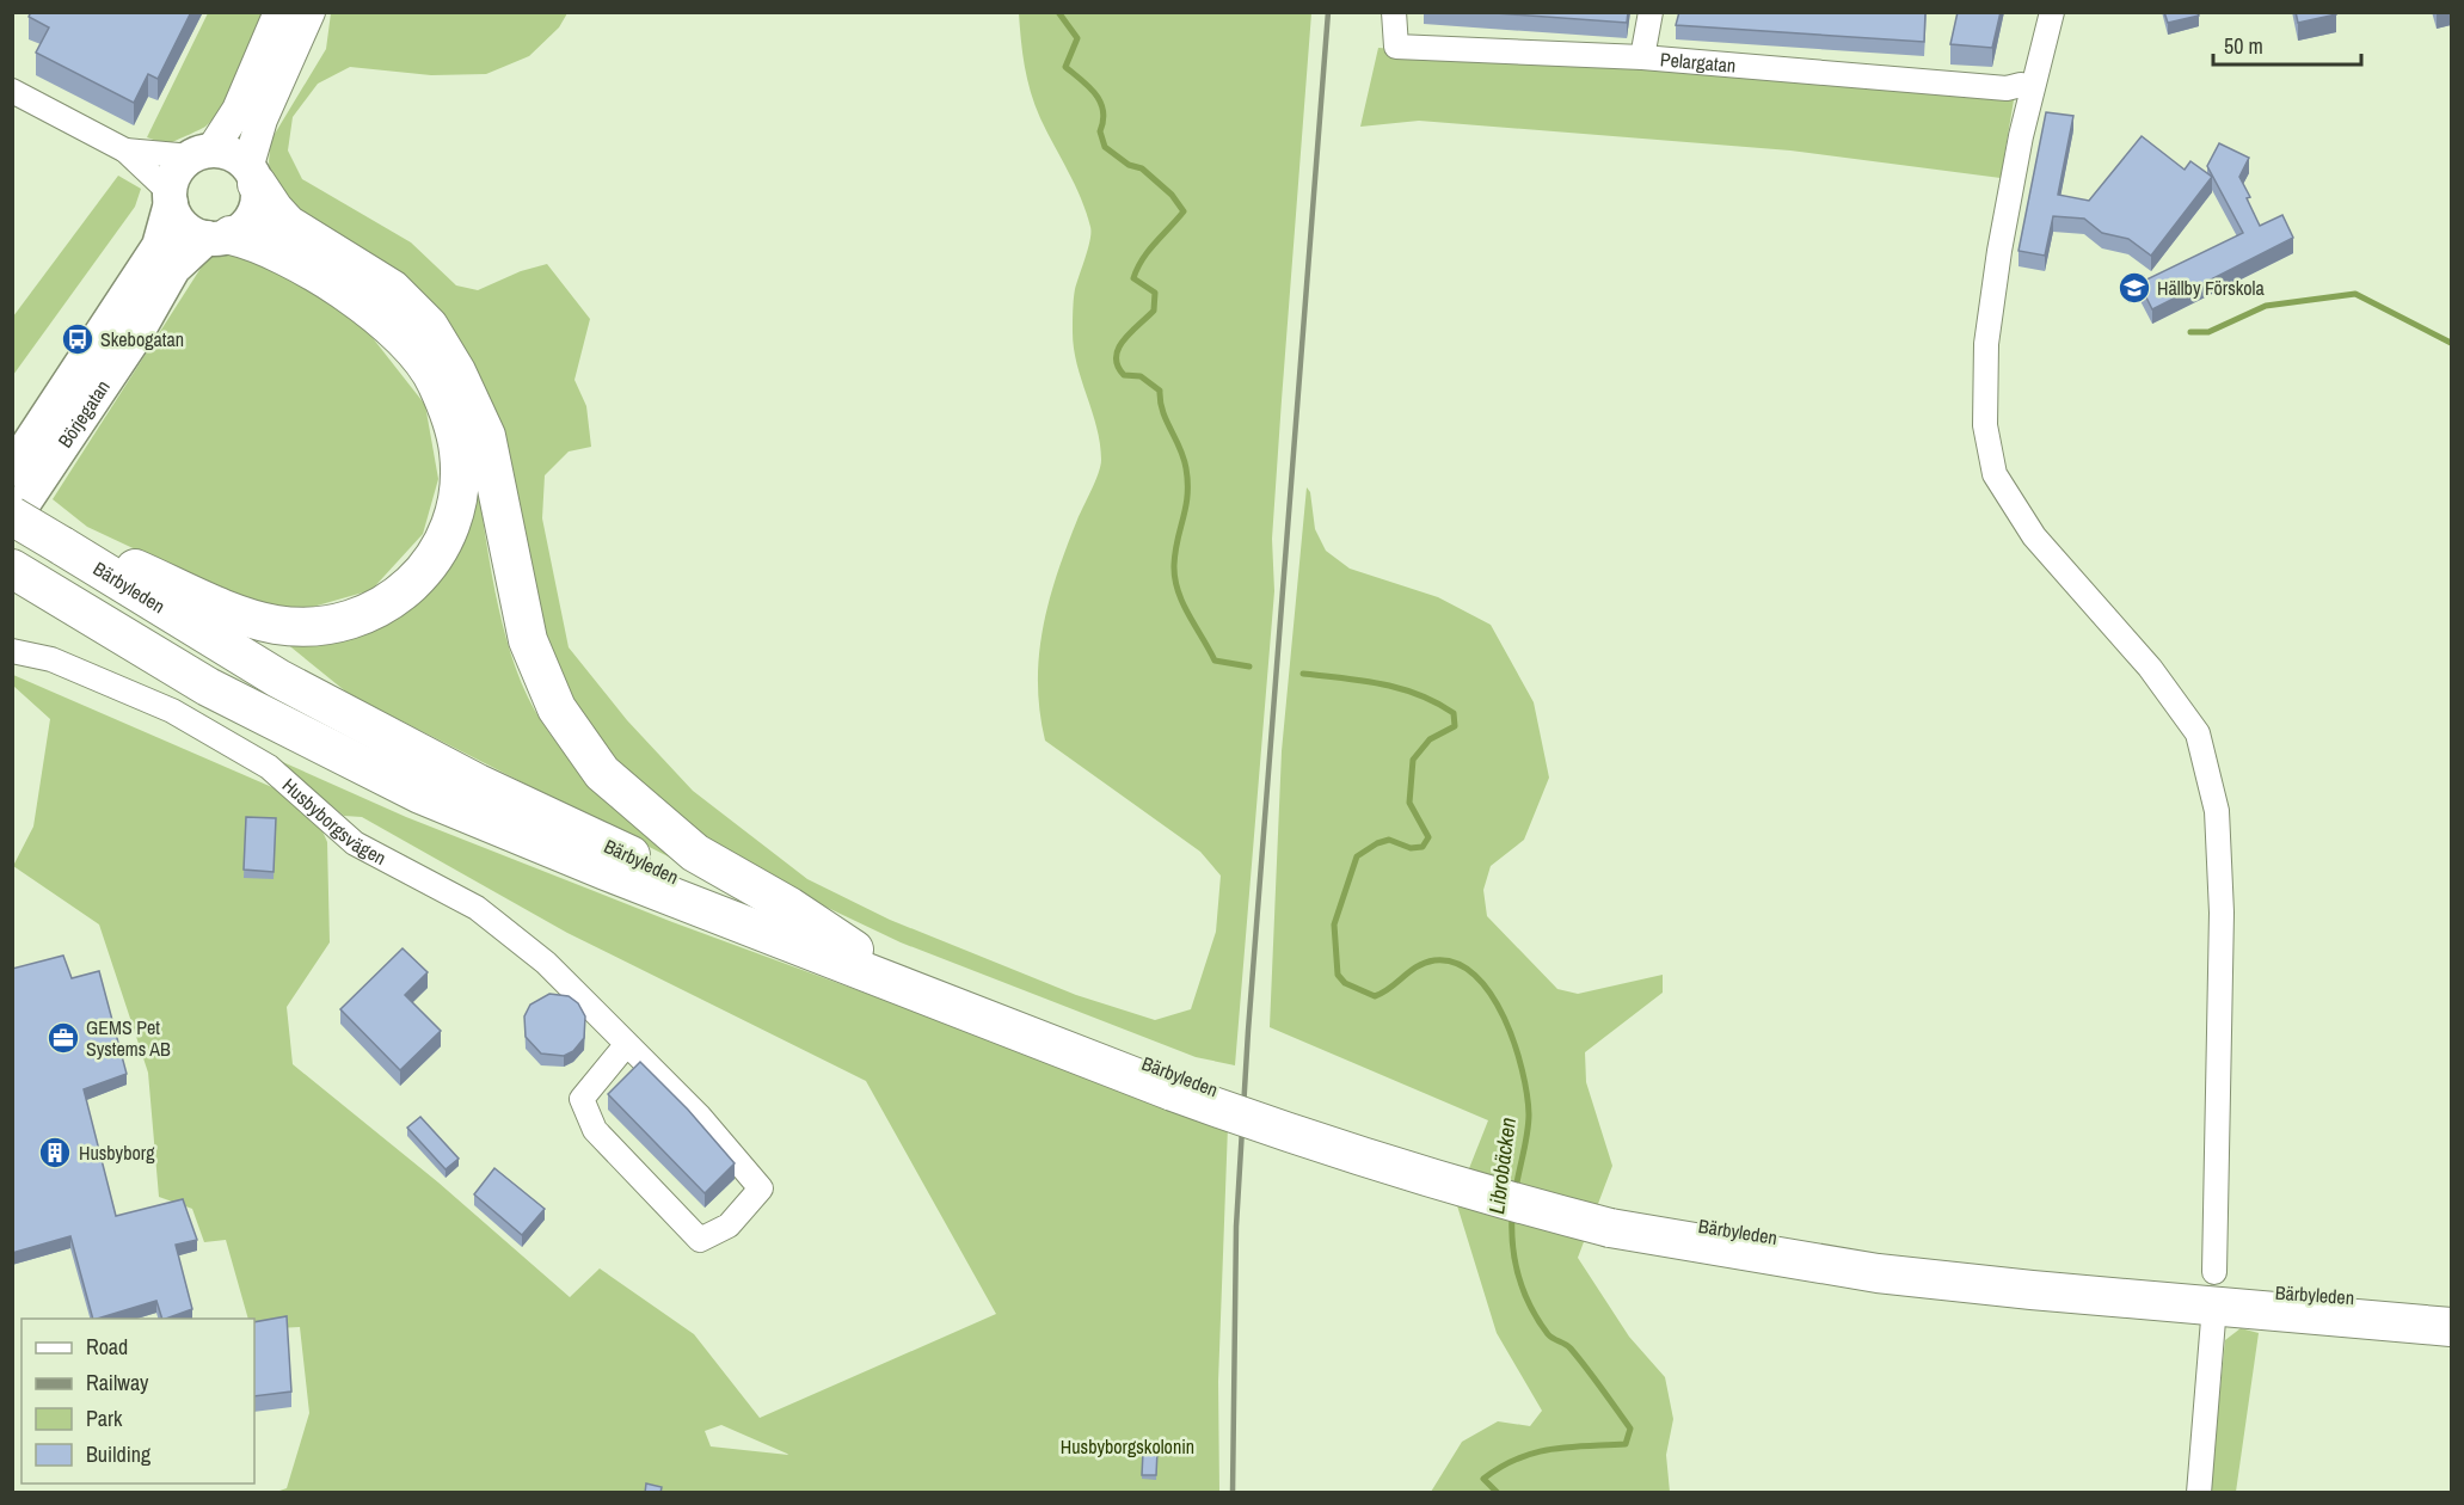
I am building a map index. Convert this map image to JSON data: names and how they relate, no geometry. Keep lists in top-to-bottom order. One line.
{"streets":{"main road":["Börjegatan","Bärbyleden"],"street":["Pelargatan","Husbyborgsvägen"]},"crossings":[["Börjegatan","Bärbyleden"]],"water":["Librobäcken"],"parks":["Husbyborgskolonin"],"places":{"school or university":["Hällby Förskola"],"bus stop":["Skebogatan"],"office":["GEMS Pet Systems AB"],"building":["Husbyborg"]},"legend":["Road","Railway","Park","Building"],"scale_bar":"50 m"}
